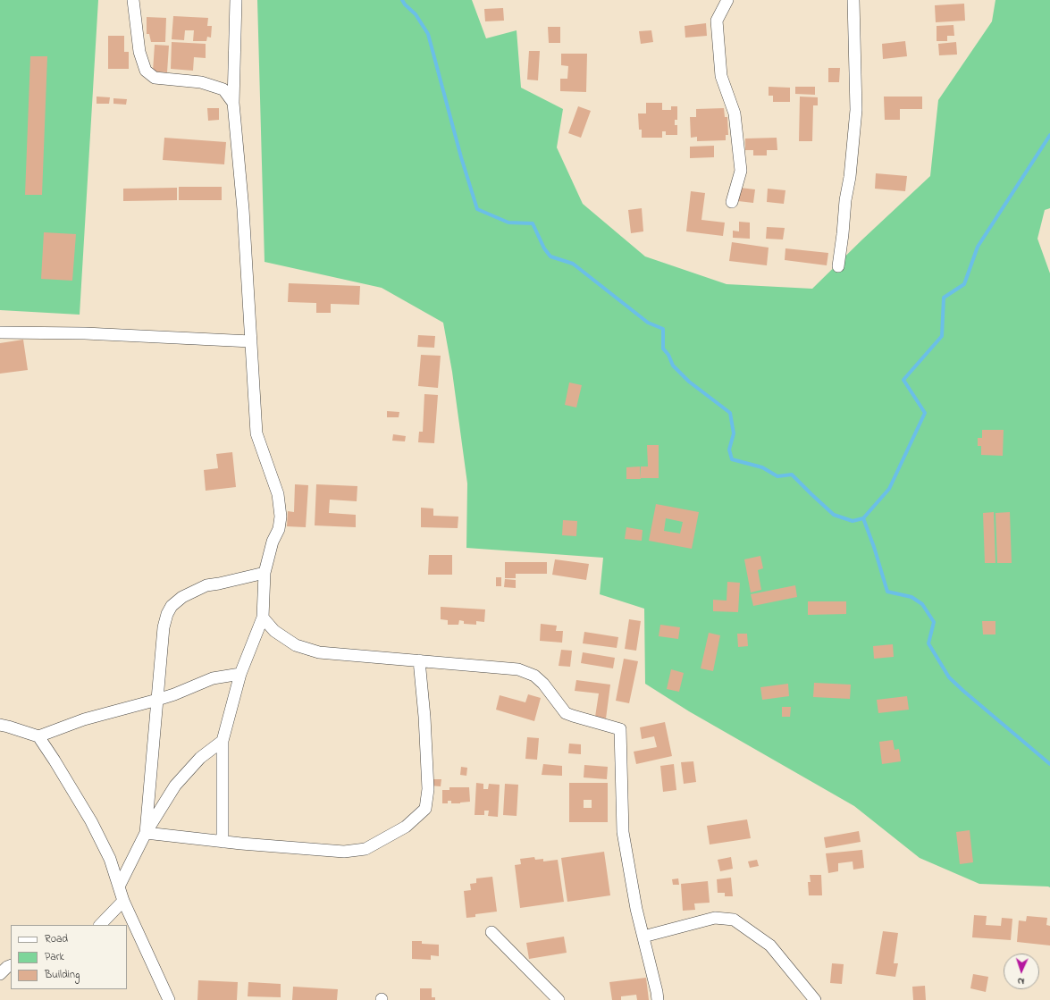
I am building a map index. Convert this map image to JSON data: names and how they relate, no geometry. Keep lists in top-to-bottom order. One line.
{"legend":["Road","Park","Building"],"north":"bottom"}
